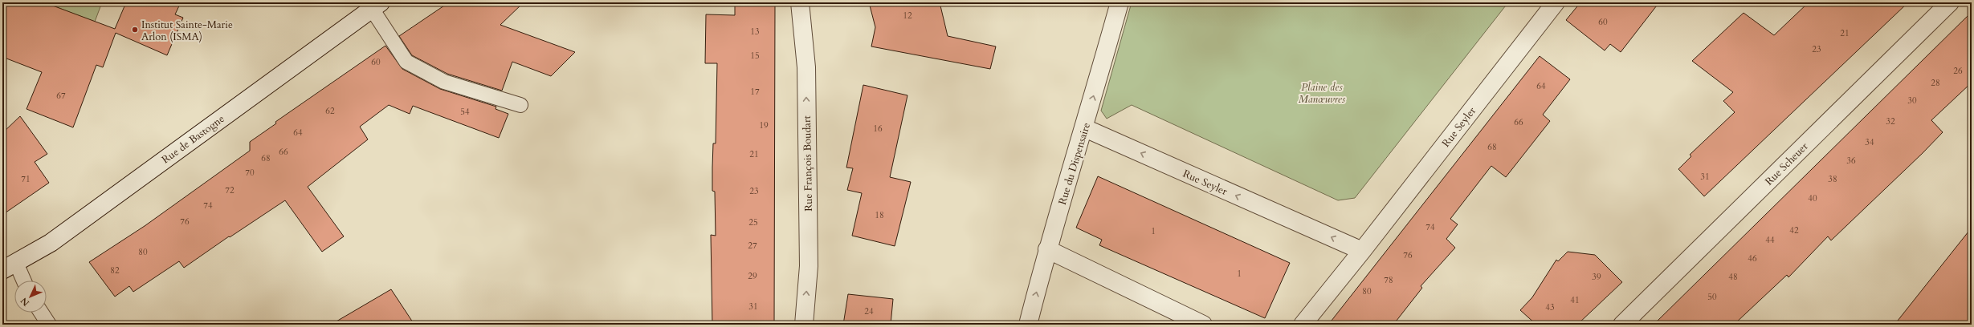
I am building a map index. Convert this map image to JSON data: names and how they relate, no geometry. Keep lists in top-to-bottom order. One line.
{"streets":{"street":["Rue Seyler","Rue de Bastogne","Rue François Boudart","Rue du Dispensaire","Rue Scheuer"]},"crossings":[["Rue Seyler","Rue du Dispensaire"]],"one_way":["Rue François Boudart","Rue du Dispensaire"],"parks":["Plaine des Manœuvres"],"places":["Institut Sainte-Marie Arlon (ISMA)"],"house_numbers":["12","60","13","21","23","15","60","26","28","64","17","67","30","62","54","32","66","19","16","64","34","68","66","21","68","36","70","31","71","38","72","23","40","74","18","76","25","74","42","1","44","27","80","76","46","82","1","29","39","48","78","80","50","41","31","43","24"],"north":"bottom left"}
